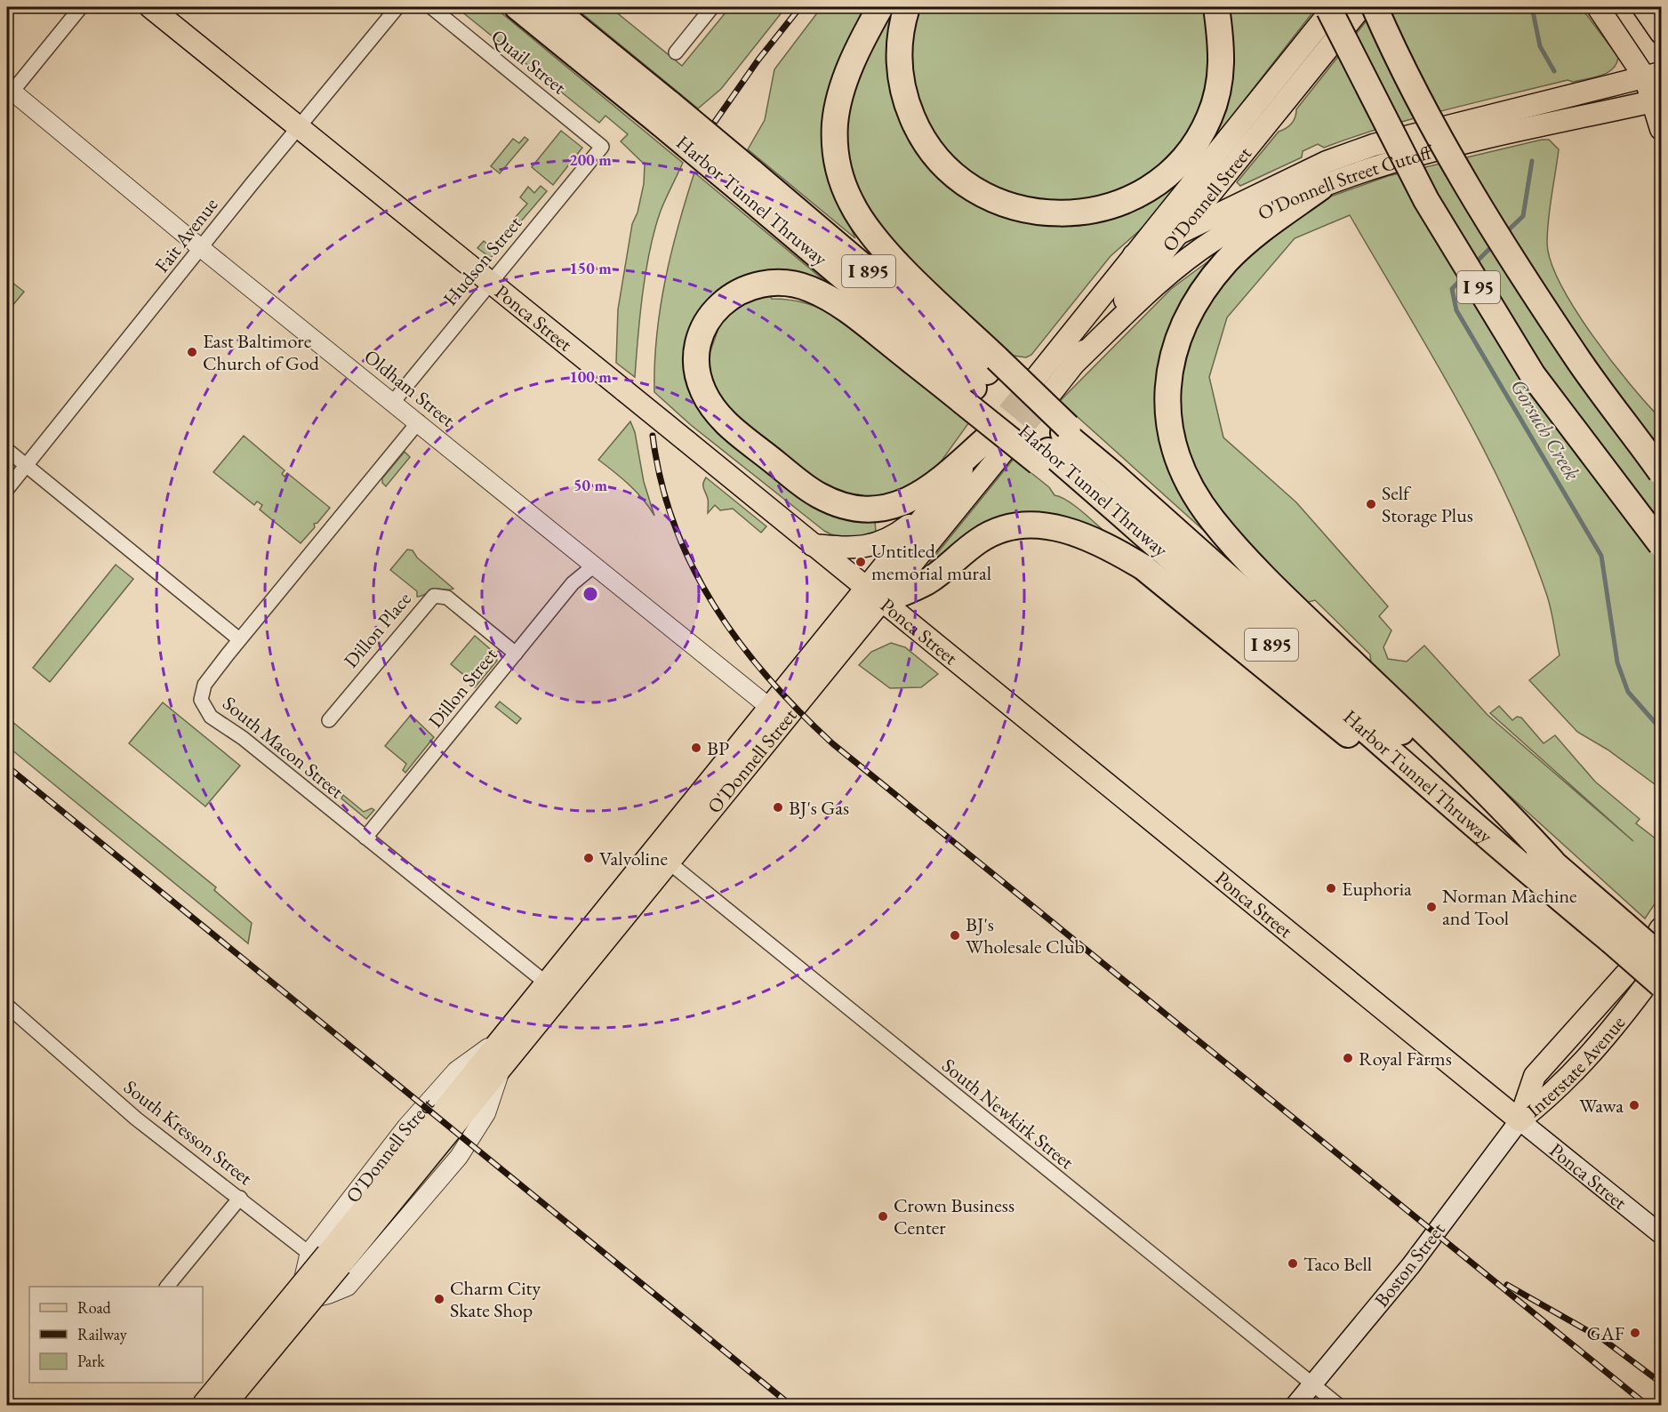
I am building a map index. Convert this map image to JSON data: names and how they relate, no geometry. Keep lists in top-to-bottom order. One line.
{"streets":{"highway":["Harbor Tunnel Thruway","I 895","I 95"],"main road":["O'Donnell Street Cutoff","O'Donnell Street","Ponca Street","Interstate Avenue","Boston Street"],"street":["Quail Street","Fait Avenue","Hudson Street","Oldham Street","Dillon Place","Dillon Street","South Macon Street","South Newkirk Street","South Kresson Street"]},"crossings":[["Quail Street","Hudson Street"],["O'Donnell Street Cutoff","O'Donnell Street"],["O'Donnell Street","Ponca Street"],["O'Donnell Street","Oldham Street"],["O'Donnell Street","South Macon Street"],["O'Donnell Street","South Newkirk Street"],["O'Donnell Street","South Kresson Street"],["Harbor Tunnel Thruway","Interstate Avenue"],["Fait Avenue","Ponca Street"],["Fait Avenue","Oldham Street"],["Hudson Street","Ponca Street"],["Hudson Street","Oldham Street"],["Ponca Street","Interstate Avenue"],["Ponca Street","Boston Street"],["Oldham Street","Dillon Street"],["Dillon Place","Dillon Street"],["Dillon Street","South Macon Street"],["Interstate Avenue","Boston Street"],["South Newkirk Street","Boston Street"]],"water":["Gorsuch Creek"],"places":["East Baltimore Church of God","Self Storage Plus","Untitled memorial mural","BP","BJ's Gas","Valvoline","Euphoria","Norman Machine and Tool","BJ's Wholesale Club","Royal Farms","Wawa","Crown Business Center","Taco Bell","Charm City Skate Shop","GAF"],"legend":["Road","Railway","Park"],"rings":["200 m","150 m","100 m","50 m"]}
